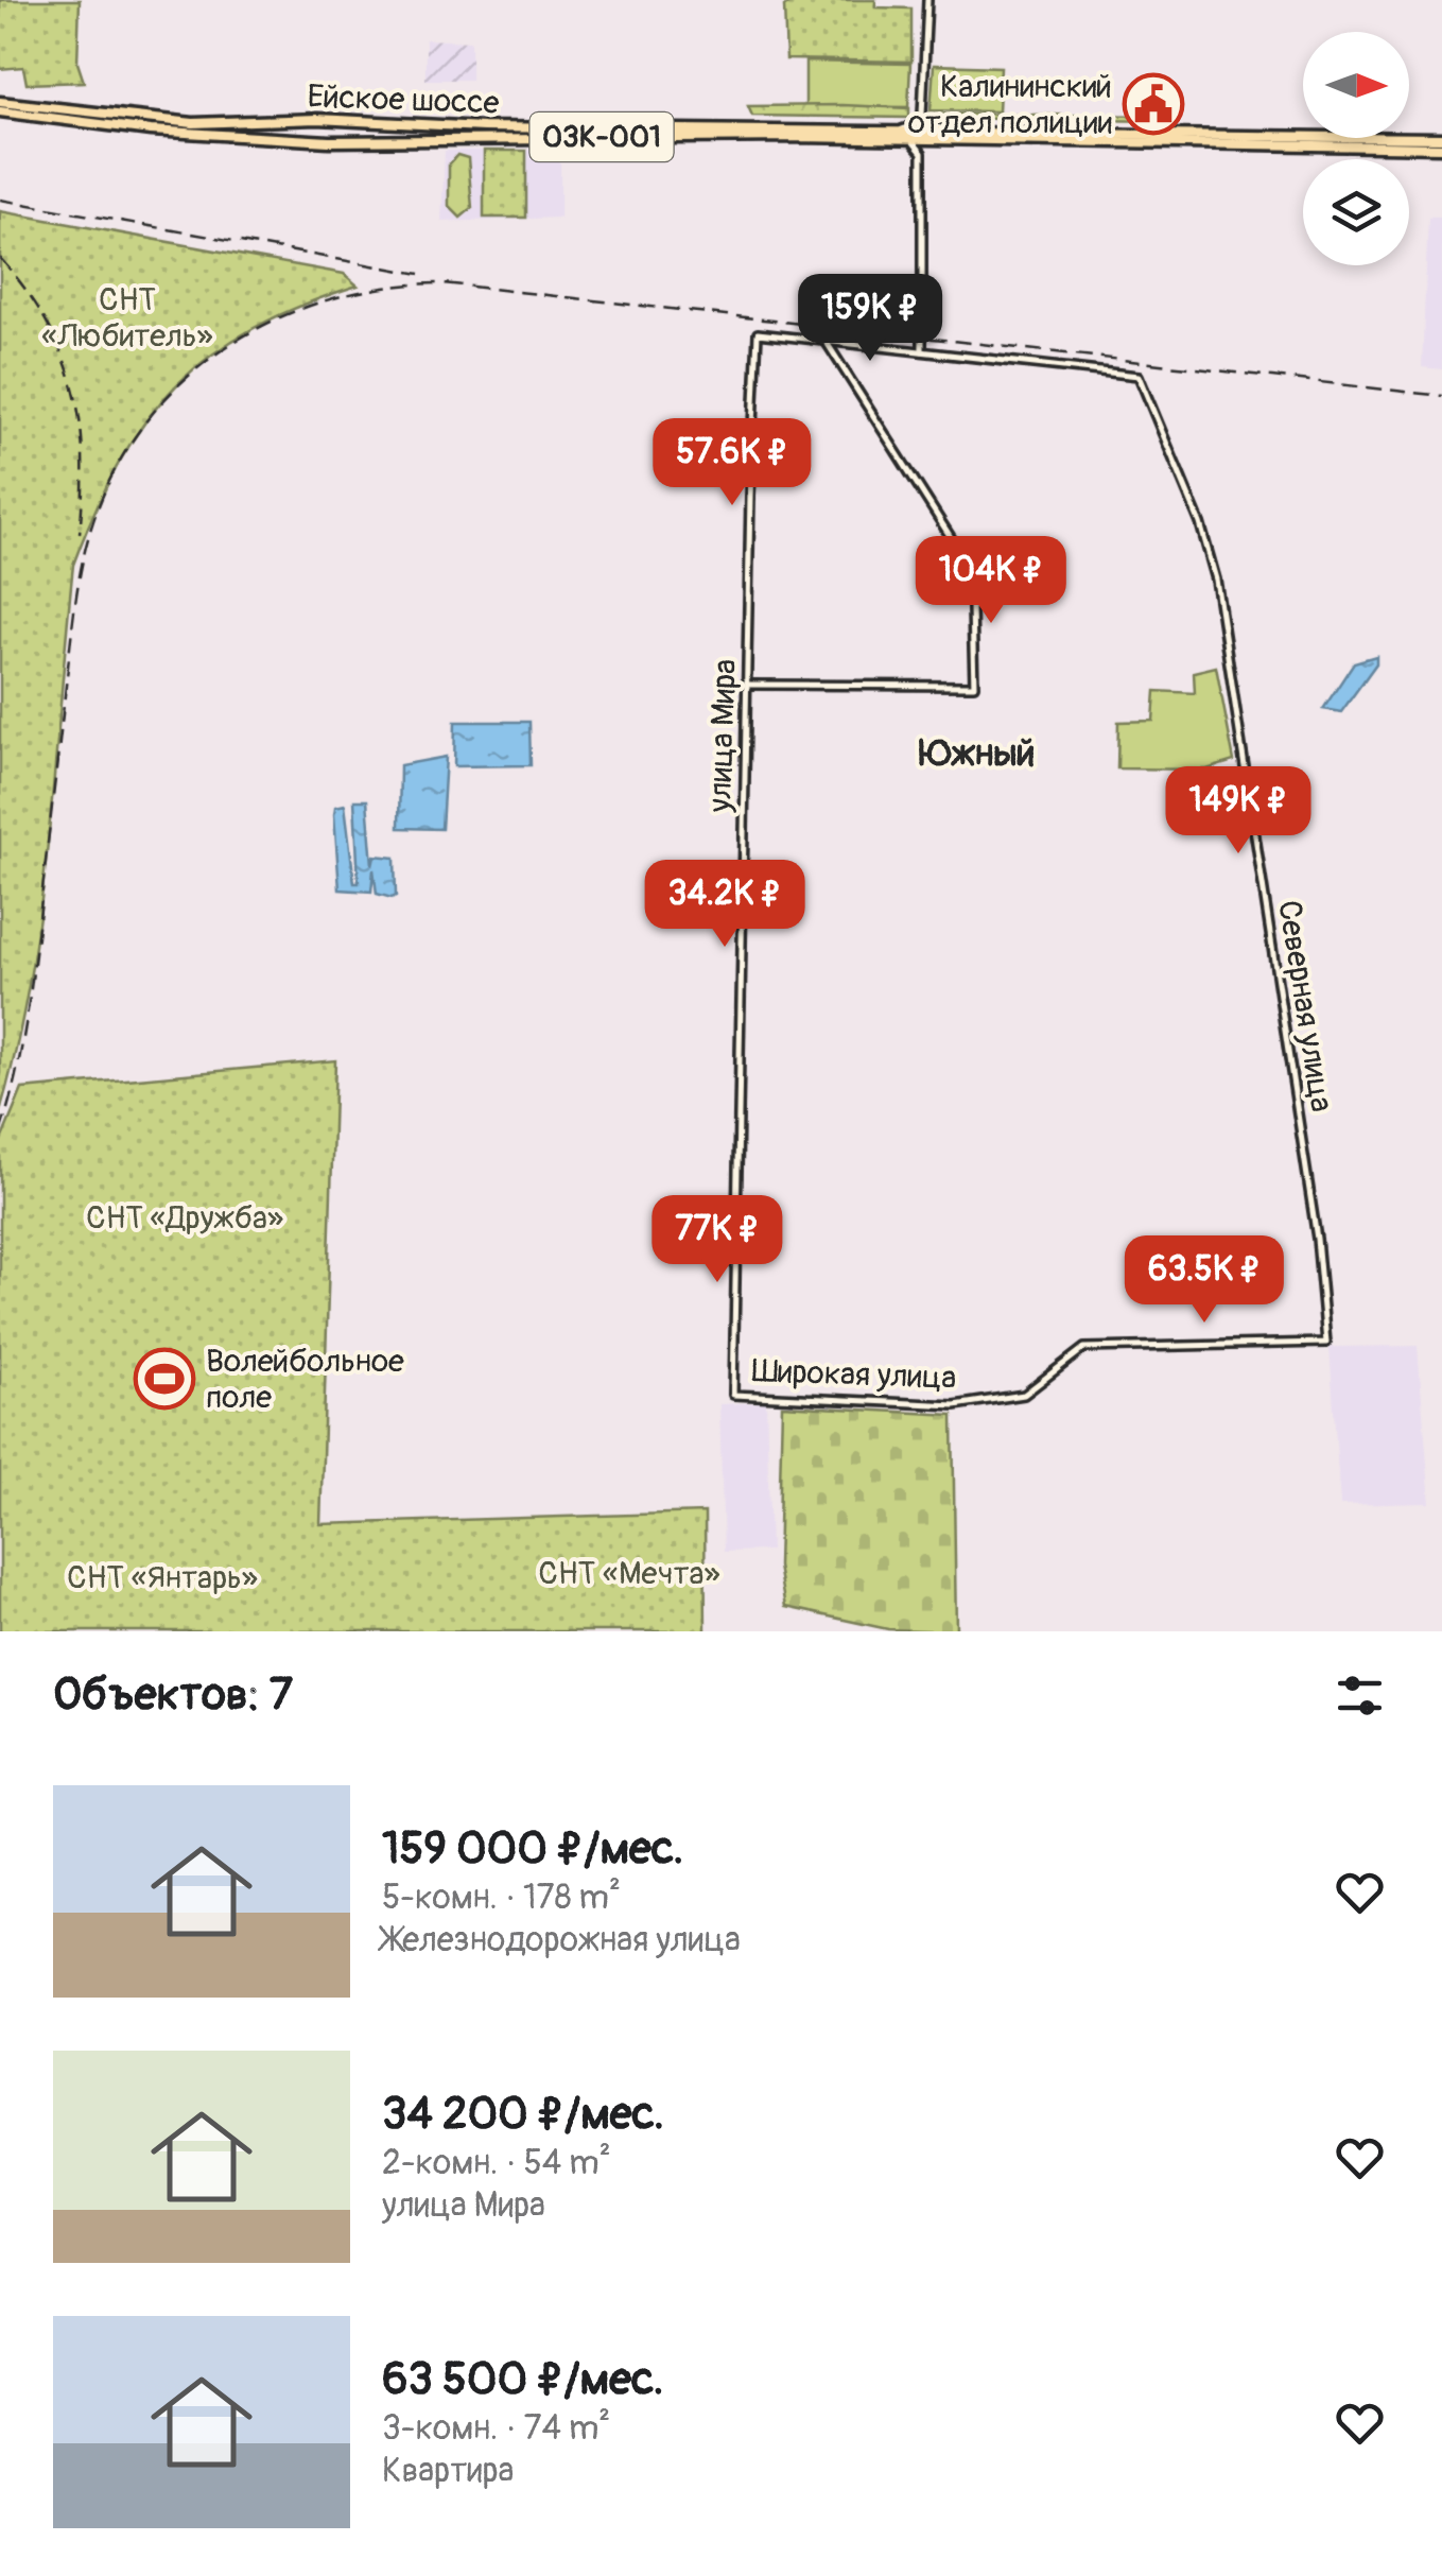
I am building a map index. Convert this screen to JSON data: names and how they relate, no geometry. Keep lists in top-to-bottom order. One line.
{"streets":{"main road":["Ейское шоссе","03К-001"],"street":["улица Мира","Северная улица","Широкая улица"]},"crossings":[["Ейское шоссе","03К-001"],["улица Мира","Широкая улица"],["Северная улица","Широкая улица"]],"districts":["Южный"],"parks":["СНТ «Любитель»","СНТ «Дружба»","СНТ «Мечта»","СНТ «Янтарь»"],"places":{"public building":["Калининский отдел полиции"],"sports":["Волейбольное поле"]},"north":"right","page":{"price":["159K ₽","57.6K ₽","104K ₽","149K ₽","34.2K ₽","77K ₽","63.5K ₽"],"heading":"Объектов: 7","list":[{"name":"159 000 ₽/мес.","note":"5-комн. · 178 m² · Железнодорожная улица"},{"name":"34 200 ₽/мес.","note":"2-комн. · 54 m² · улица Мира"},{"name":"63 500 ₽/мес.","note":"3-комн. · 74 m² · Квартира"}]}}
